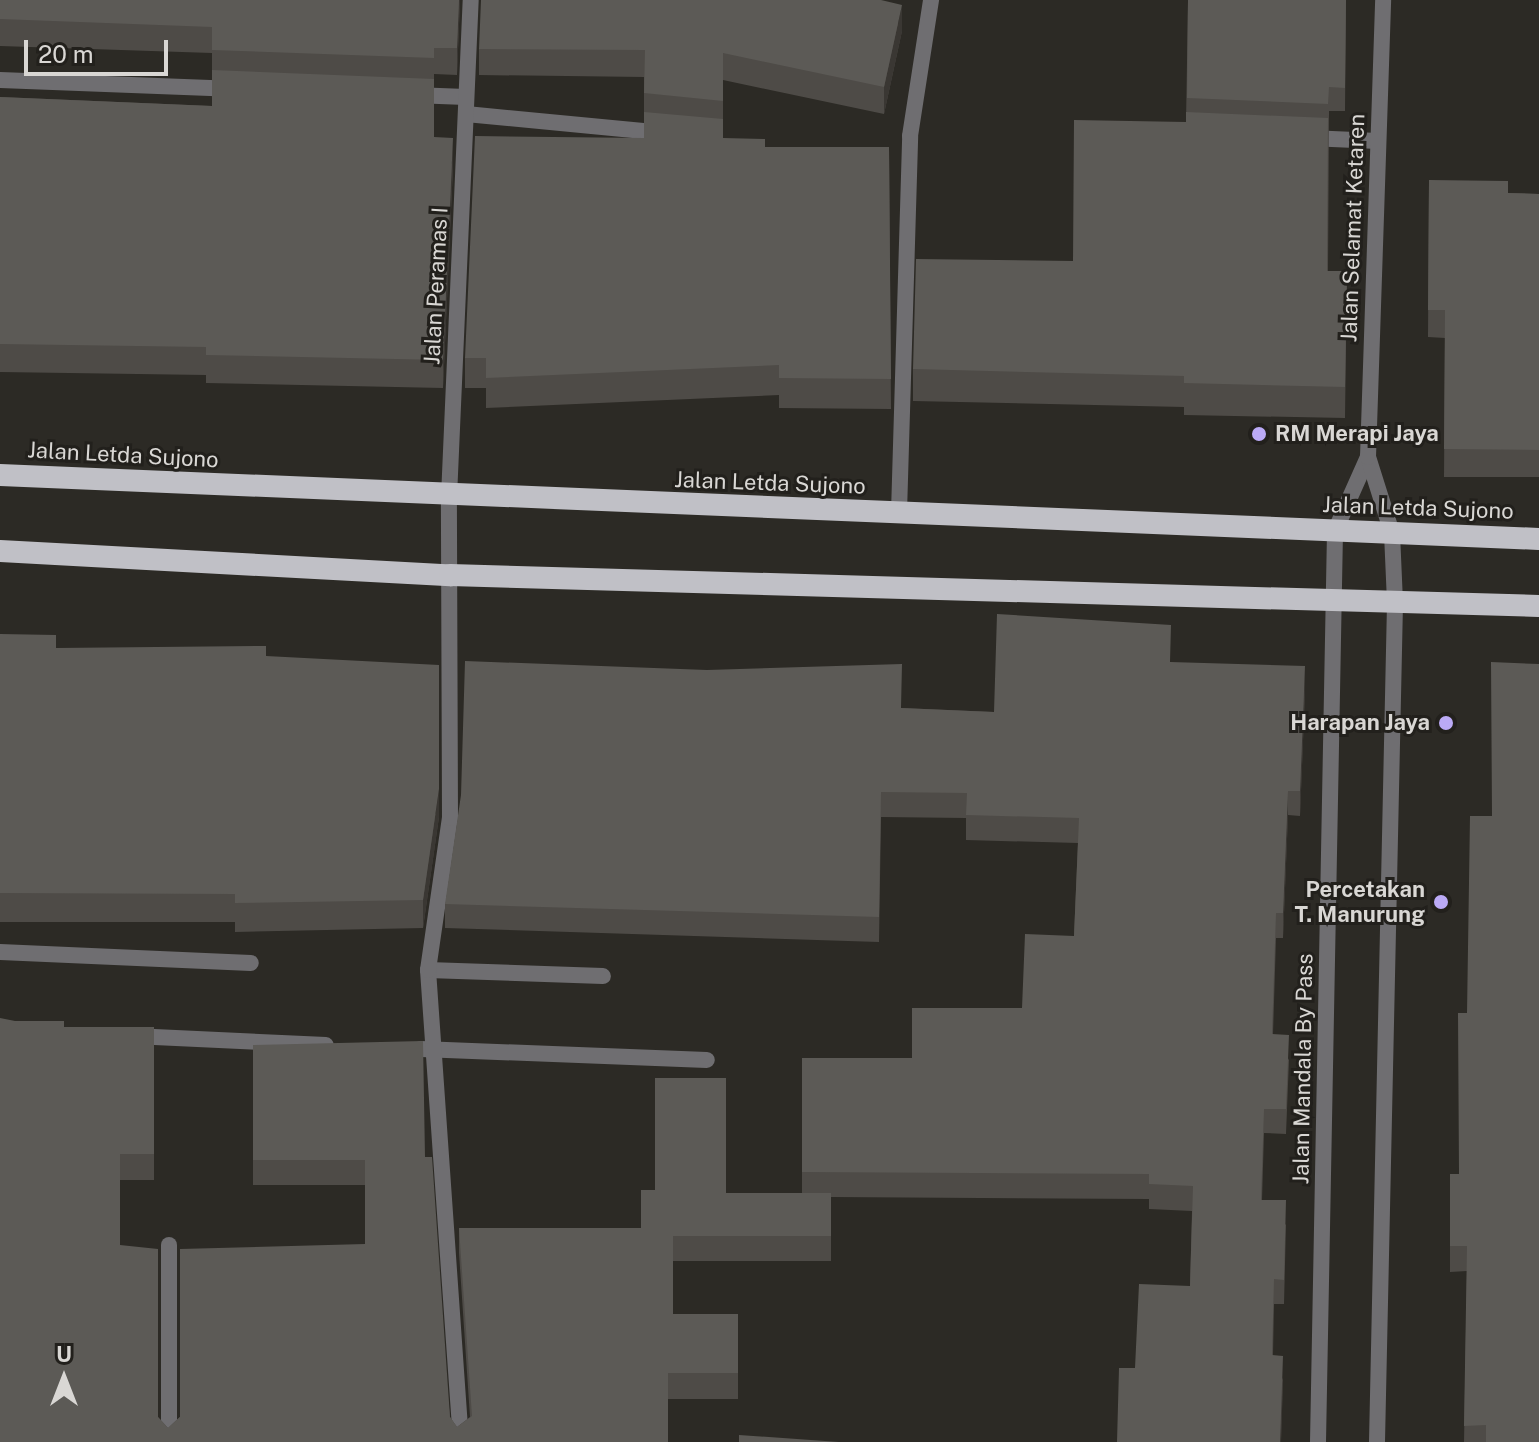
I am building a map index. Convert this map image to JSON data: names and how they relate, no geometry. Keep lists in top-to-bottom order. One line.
{"streets":{"highway":["Jalan Letda Sujono"],"street":["Jalan Selamat Ketaren","Jalan Peramas I","Jalan Mandala By Pass"]},"crossings":[["Jalan Selamat Ketaren","Jalan Letda Sujono"],["Jalan Selamat Ketaren","Jalan Mandala By Pass"],["Jalan Peramas I","Jalan Letda Sujono"]],"places":["RM Merapi Jaya","Harapan Jaya","Percetakan T. Manurung"],"scale_bar":"20 m","north":"top"}
